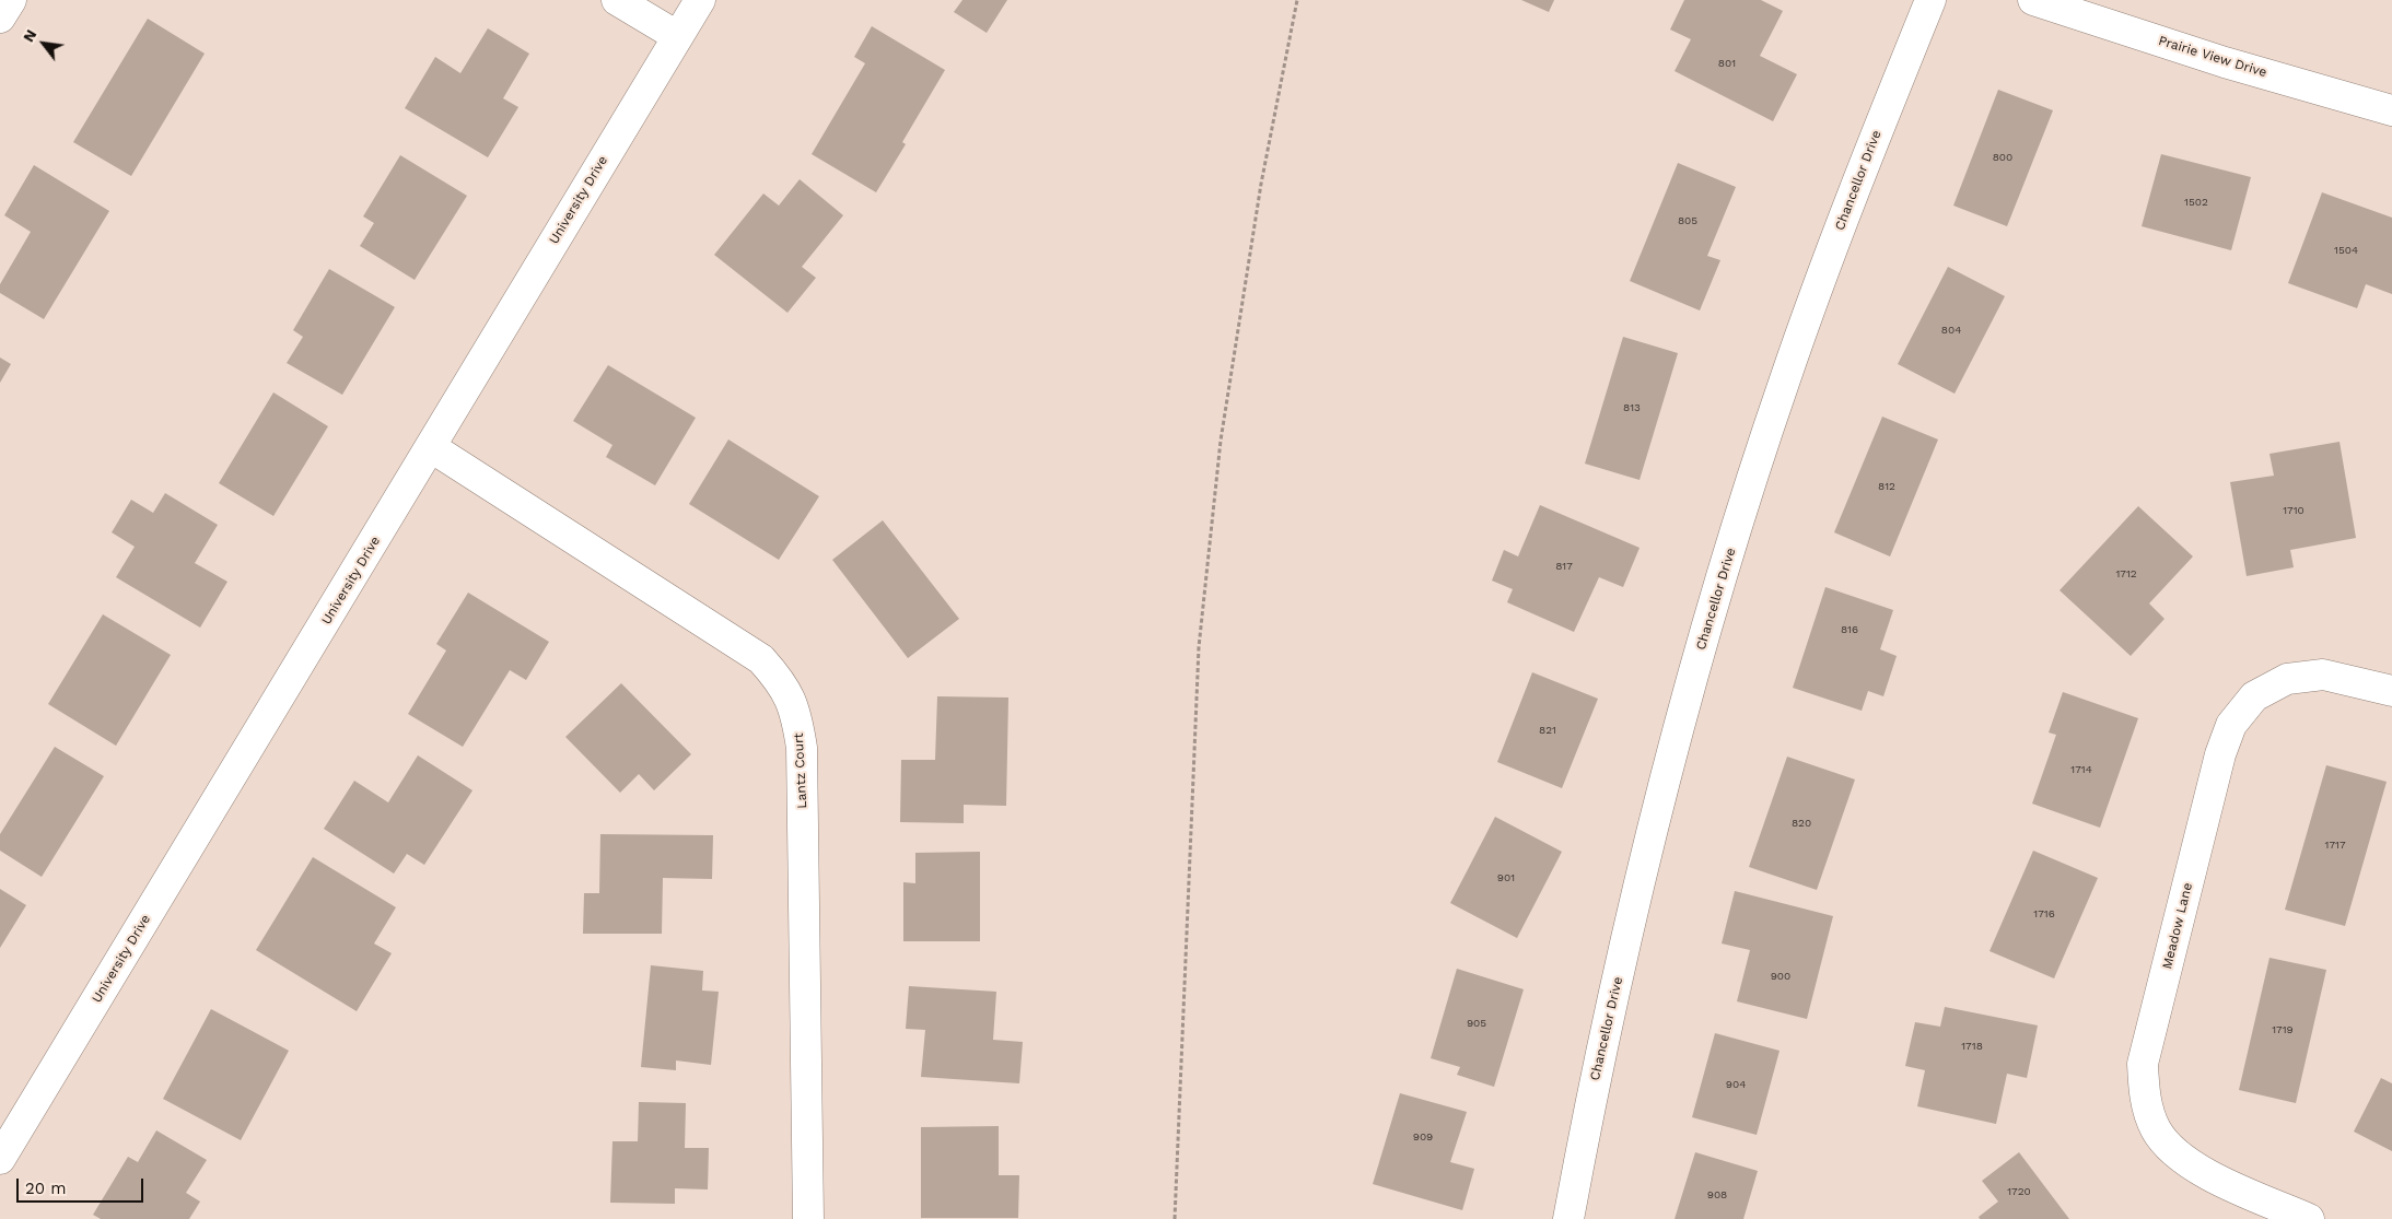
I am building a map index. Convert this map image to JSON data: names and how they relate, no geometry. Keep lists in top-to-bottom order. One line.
{"streets":{"street":["Prairie View Drive","Chancellor Drive","University Drive","Lantz Court","Meadow Lane"]},"crossings":[["University Drive","Lantz Court"]],"house_numbers":["801","800","1502","805","1504","804","813","812","1710","817","1712","816","821","1714","820","1717","901","1716","900","905","1719","1718","904","909","1720","908"],"scale_bar":"20 m","north":"top left"}
